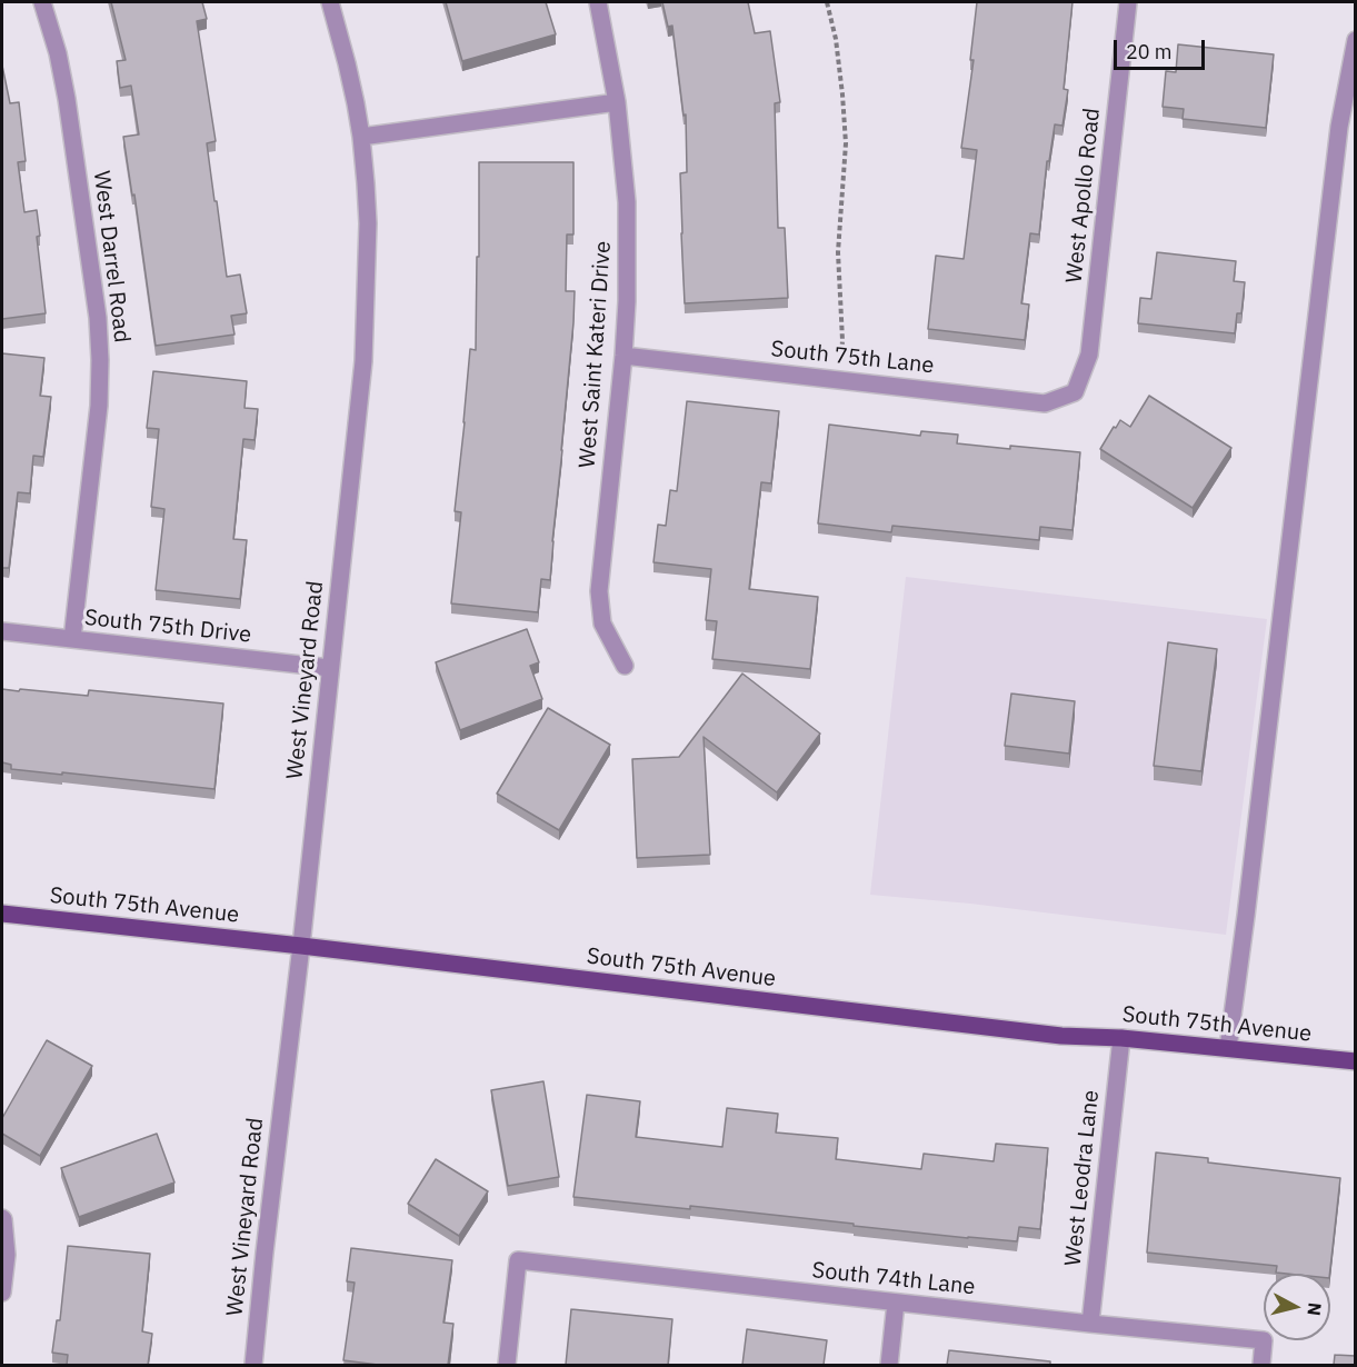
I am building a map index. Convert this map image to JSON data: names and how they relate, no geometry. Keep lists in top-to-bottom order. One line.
{"streets":{"main road":["South 75th Avenue"],"street":["West Apollo Road","West Darrel Road","West Saint Kateri Drive","South 75th Lane","South 75th Drive","West Vineyard Road","West Leodra Lane","South 74th Lane"]},"crossings":[["West Apollo Road","South 75th Lane"],["West Darrel Road","South 75th Drive"],["West Saint Kateri Drive","South 75th Lane"],["South 75th Drive","West Vineyard Road"],["West Vineyard Road","South 75th Avenue"],["South 75th Avenue","West Leodra Lane"],["West Leodra Lane","South 74th Lane"]],"scale_bar":"20 m","north":"right"}
